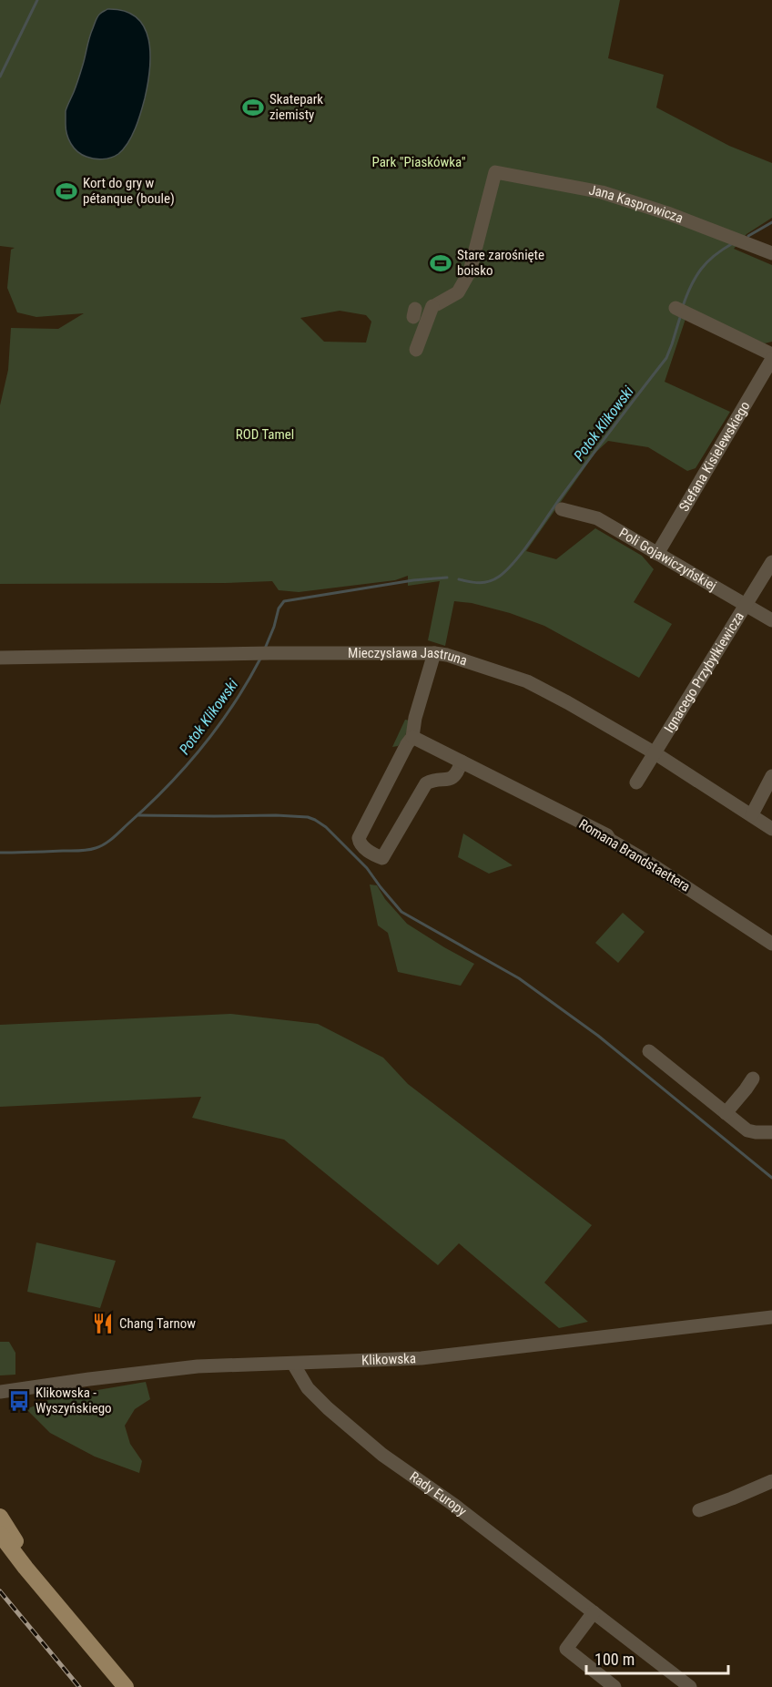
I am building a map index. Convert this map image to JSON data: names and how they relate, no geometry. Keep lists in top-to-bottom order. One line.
{"streets":{"street":["Jana Kasprowicza","Stefana Kisielewskiego","Poli Gojawiczyńskiej","Mieczysława Jastruna","Ignacego Przybyłkiewicza","Romana Brandstaettera","Klikowska","Rady Europy"]},"crossings":[["Stefana Kisielewskiego","Poli Gojawiczyńskiej"],["Poli Gojawiczyńskiej","Ignacego Przybyłkiewicza"],["Mieczysława Jastruna","Ignacego Przybyłkiewicza"],["Klikowska","Rady Europy"]],"water":["Potok Klikowski"],"parks":["Park \"Piaskówka\"","ROD Tamel"],"places":{"sports":["Skatepark ziemisty","Kort do gry w pétanque (boule)","Stare zarośnięte boisko"],"restaurant":["Chang Tarnow"],"bus stop":["Klikowska - Wyszyńskiego"]},"scale_bar":"100 m"}
